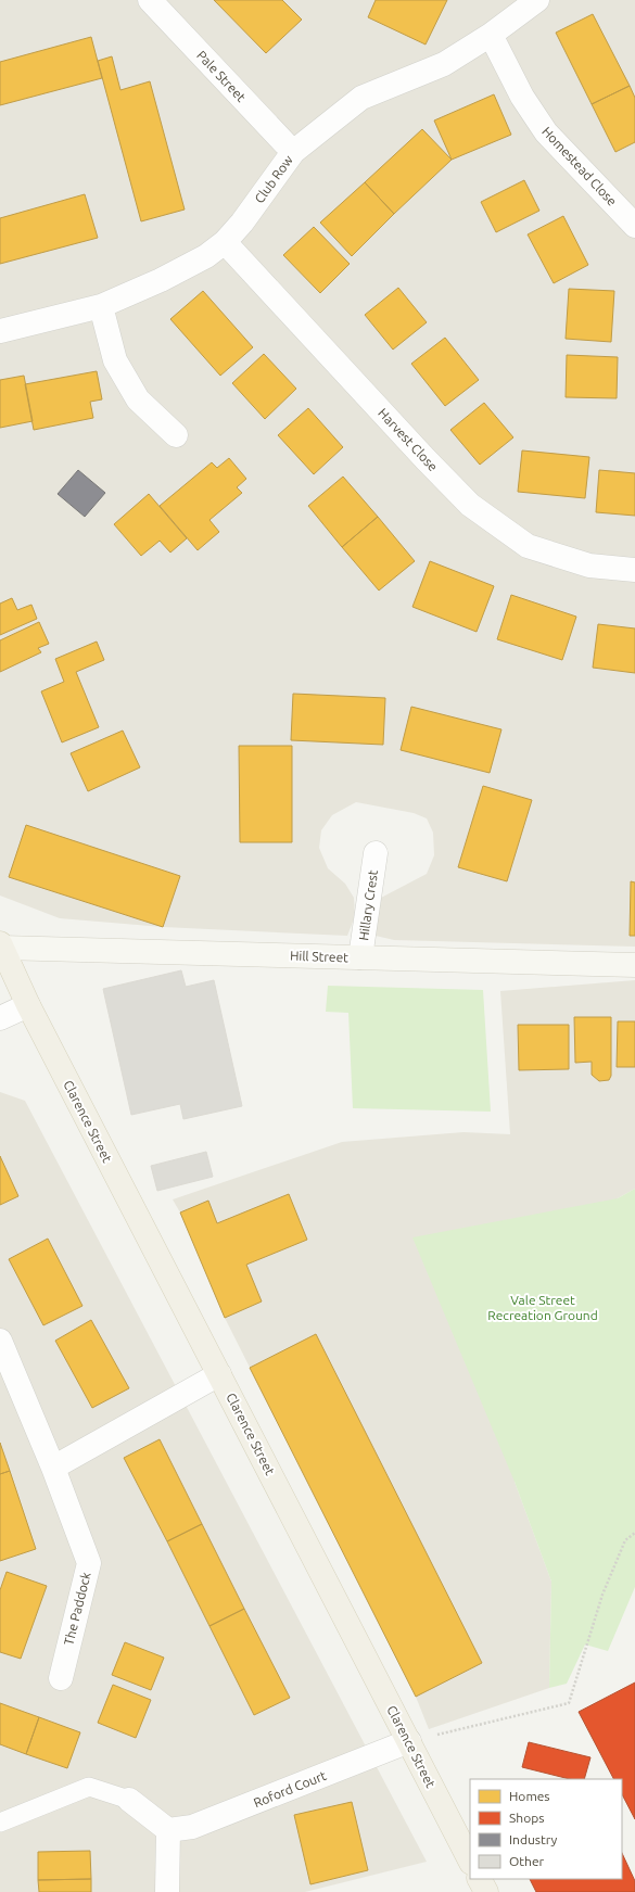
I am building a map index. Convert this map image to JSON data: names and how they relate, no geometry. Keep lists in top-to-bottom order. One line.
{"streets":{"main road":["Clarence Street"],"street":["Pale Street","Homestead Close","Club Row","Harvest Close","Hillary Crest","Hill Street","The Paddock","Roford Court"]},"crossings":[["Pale Street","Club Row"],["Homestead Close","Club Row"],["Club Row","Harvest Close"],["Hillary Crest","Hill Street"],["Hill Street","Clarence Street"],["Clarence Street","Roford Court"]],"parks":["Vale Street Recreation Ground"],"legend":["Homes","Shops","Industry","Other"]}
